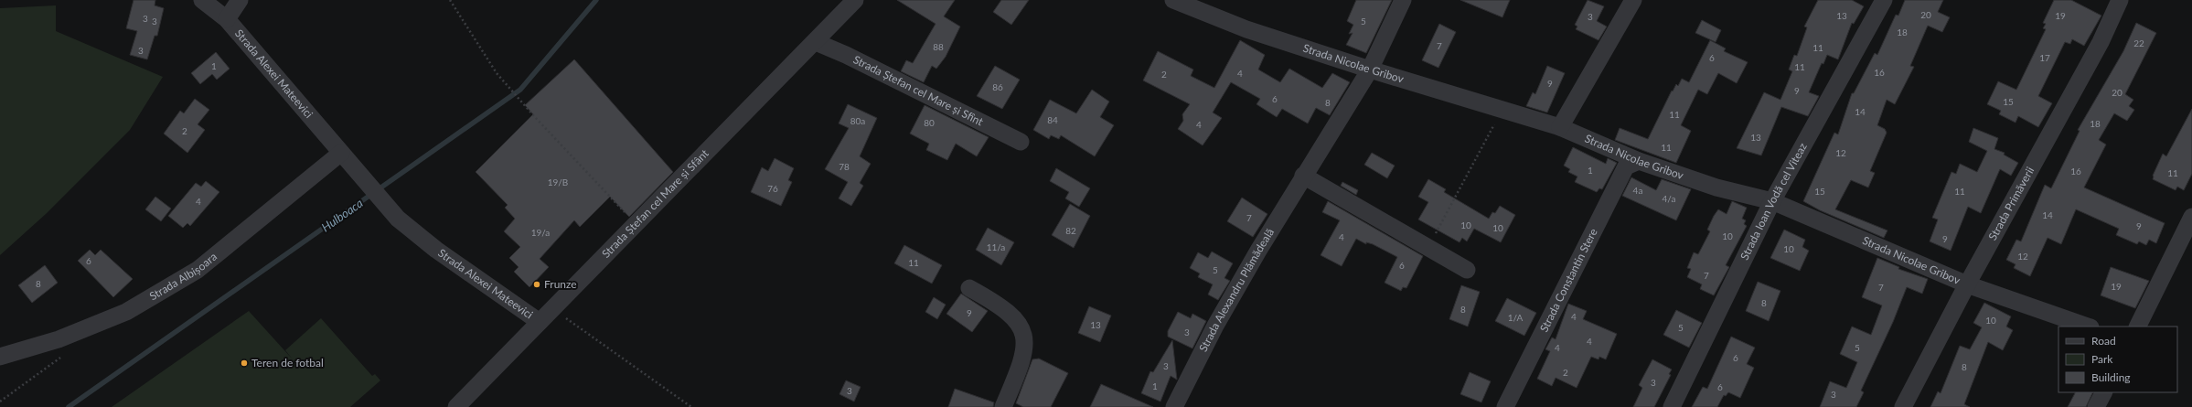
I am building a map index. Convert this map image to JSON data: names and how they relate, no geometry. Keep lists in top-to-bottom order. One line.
{"streets":{"street":["Strada Nicolae Gribov","Strada Alexei Mateevici","Strada Ștefan cel Mare și Sfînt","Strada Ioan Vodă cel Viteaz","Strada Ștefan cel Mare și Sfânt","Strada Primăverii","Strada Albișoara","Strada Constantin Stere","Strada Alexandru Plămădeală"]},"crossings":[["Strada Nicolae Gribov","Strada Ioan Vodă cel Viteaz"],["Strada Nicolae Gribov","Strada Primăverii"],["Strada Nicolae Gribov","Strada Constantin Stere"],["Strada Nicolae Gribov","Strada Alexandru Plămădeală"],["Strada Alexei Mateevici","Strada Ștefan cel Mare și Sfânt"],["Strada Alexei Mateevici","Strada Albișoara"],["Strada Ștefan cel Mare și Sfînt","Strada Ștefan cel Mare și Sfânt"]],"water":["Hulboaca"],"places":["Frunze","Teren de fotbal"],"house_numbers":["20","13","19","3","3","3","5","18","22","7","88","11","3","6","17","1","11","16","4","2","9","86","9","20","6","15","8","14","11","84","80a","80","18","4","2","13","11","12","78","1","16","11","19/B","76","4a","15","11","4/a","4","14","7","10","9","10","82","19/a","10","4","9","11/a","10","12","6","11","6","5","7","8","19","7","8","8","9","4","1/A","10","13","5","3","4","4","5","6","3","8","2","3","1","6","3","3"],"legend":["Road","Park","Building"]}
